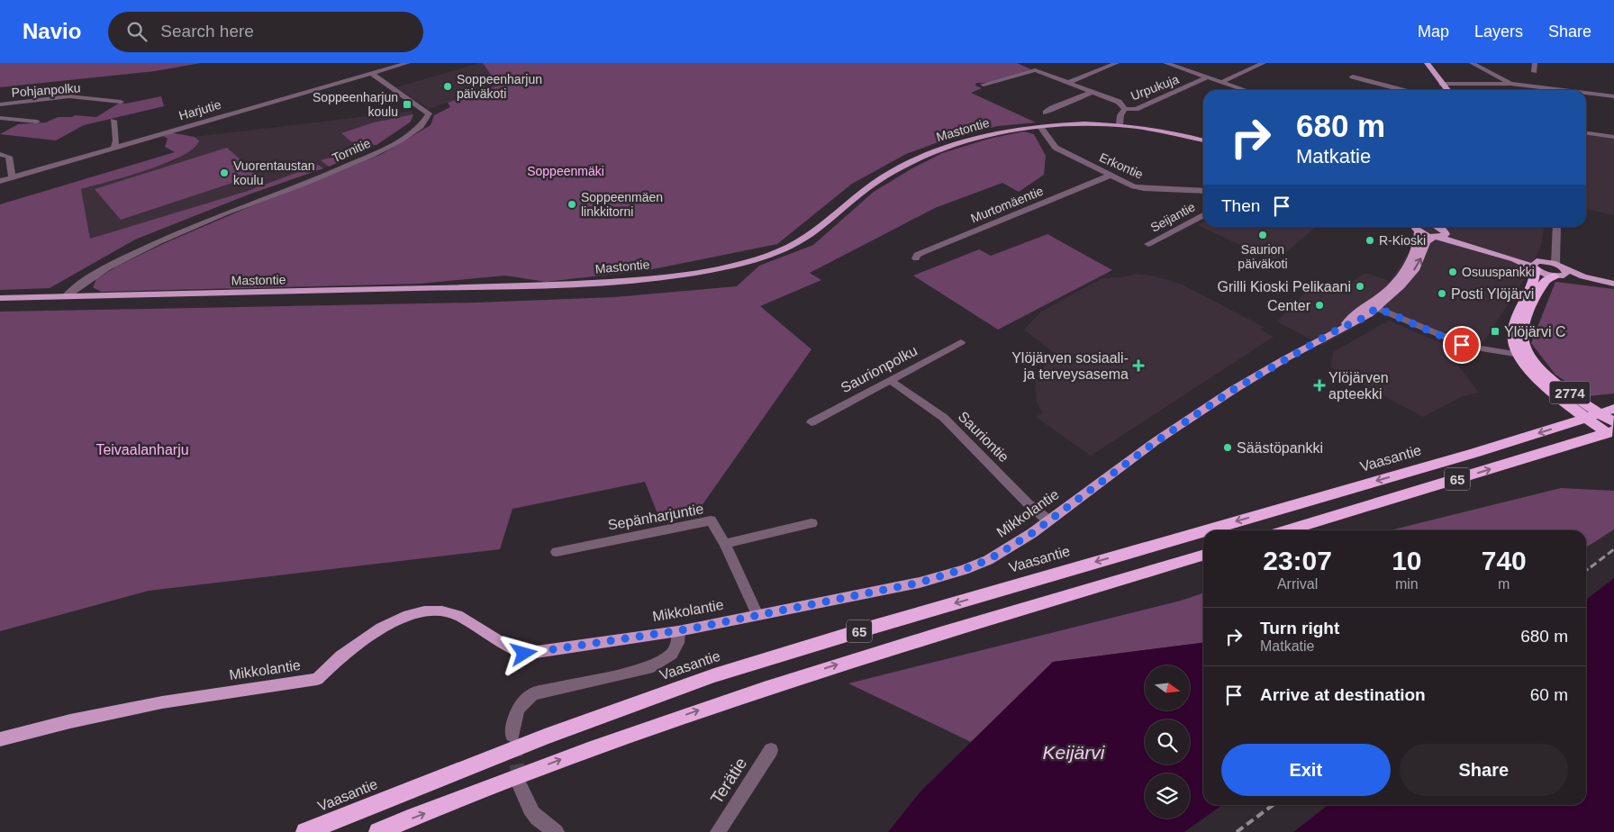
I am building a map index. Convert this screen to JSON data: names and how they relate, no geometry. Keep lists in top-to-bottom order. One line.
{"streets":{"highway":["2774","Vaasantie","65"],"main road":["Mastontie","Mikkolantie"],"street":["Urpukuja","Pohjanpolku","Harjutie","Tornitie","Erkontie","Murtomäentie","Seijantie","Saurionpolku","Sauriontie","Sepänharjuntie","Terätie"]},"crossings":[["Urpukuja","Mastontie"],["Harjutie","Tornitie"],["Mastontie","Tornitie"],["Mastontie","Erkontie"],["Erkontie","Murtomäentie"],["Saurionpolku","Sauriontie"],["2774","Vaasantie"],["2774","65"],["Sauriontie","Mikkolantie"],["Mikkolantie","Sepänharjuntie"]],"water":["Keijärvi"],"parks":["Soppeenmäki","Teivaalanharju"],"places":{"other":["Soppeenharjun päiväkoti","Vuorentaustan koulu","Soppeenmäen linkkitorni","Saurion päiväkoti","R-Kioski","Osuuspankki","Grilli Kioski Pelikaani","Posti Ylöjärvi","Center","Säästöpankki"],"transit":["Soppeenharjun koulu","Ylöjärvi C"],"health":["Ylöjärven sosiaali- ja terveysasema","Ylöjärven apteekki"]},"north":"right","page":{"header":"Navio","search":"Search here","nav":["Map","Layers","Share"],"turn":["680 m","Matkatie"],"then":"Then","eta":["23:07","Arrival","10","min","740","m"],"list":[{"name":"Turn right","note":"Matkatie","value":"680 m"},{"name":"Arrive at destination","value":"60 m"}],"buttons":["Exit","Share"]}}
